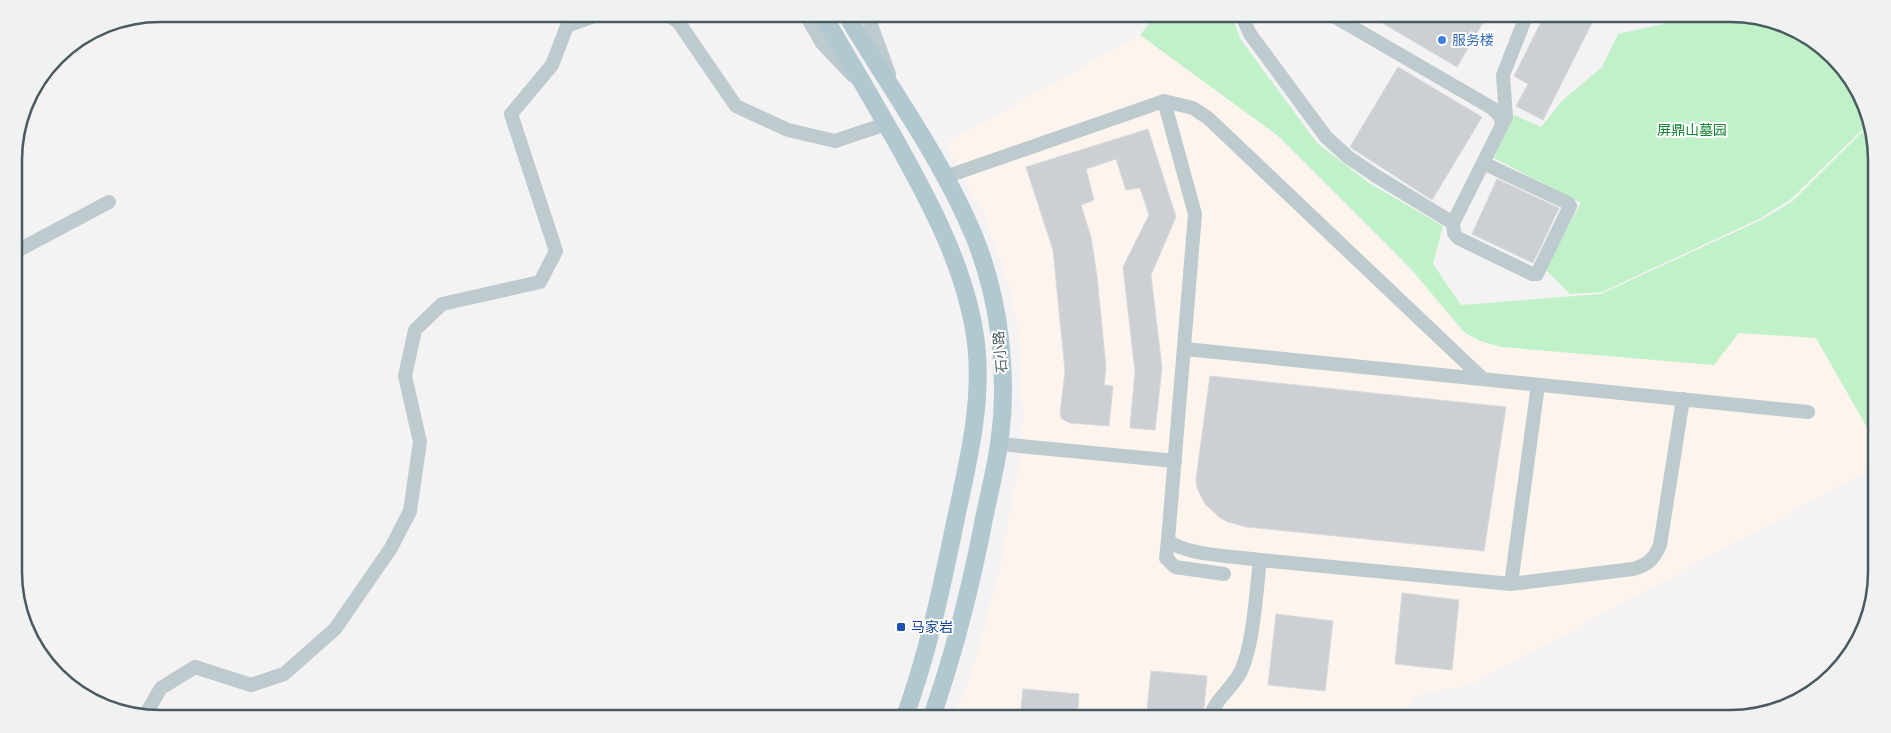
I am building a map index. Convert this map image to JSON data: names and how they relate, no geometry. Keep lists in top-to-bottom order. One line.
{"streets":{"main road":["石小路"]},"parks":["屏鼎山墓园"],"places":{"other":["服务楼"],"transit":["马家岩"]}}
